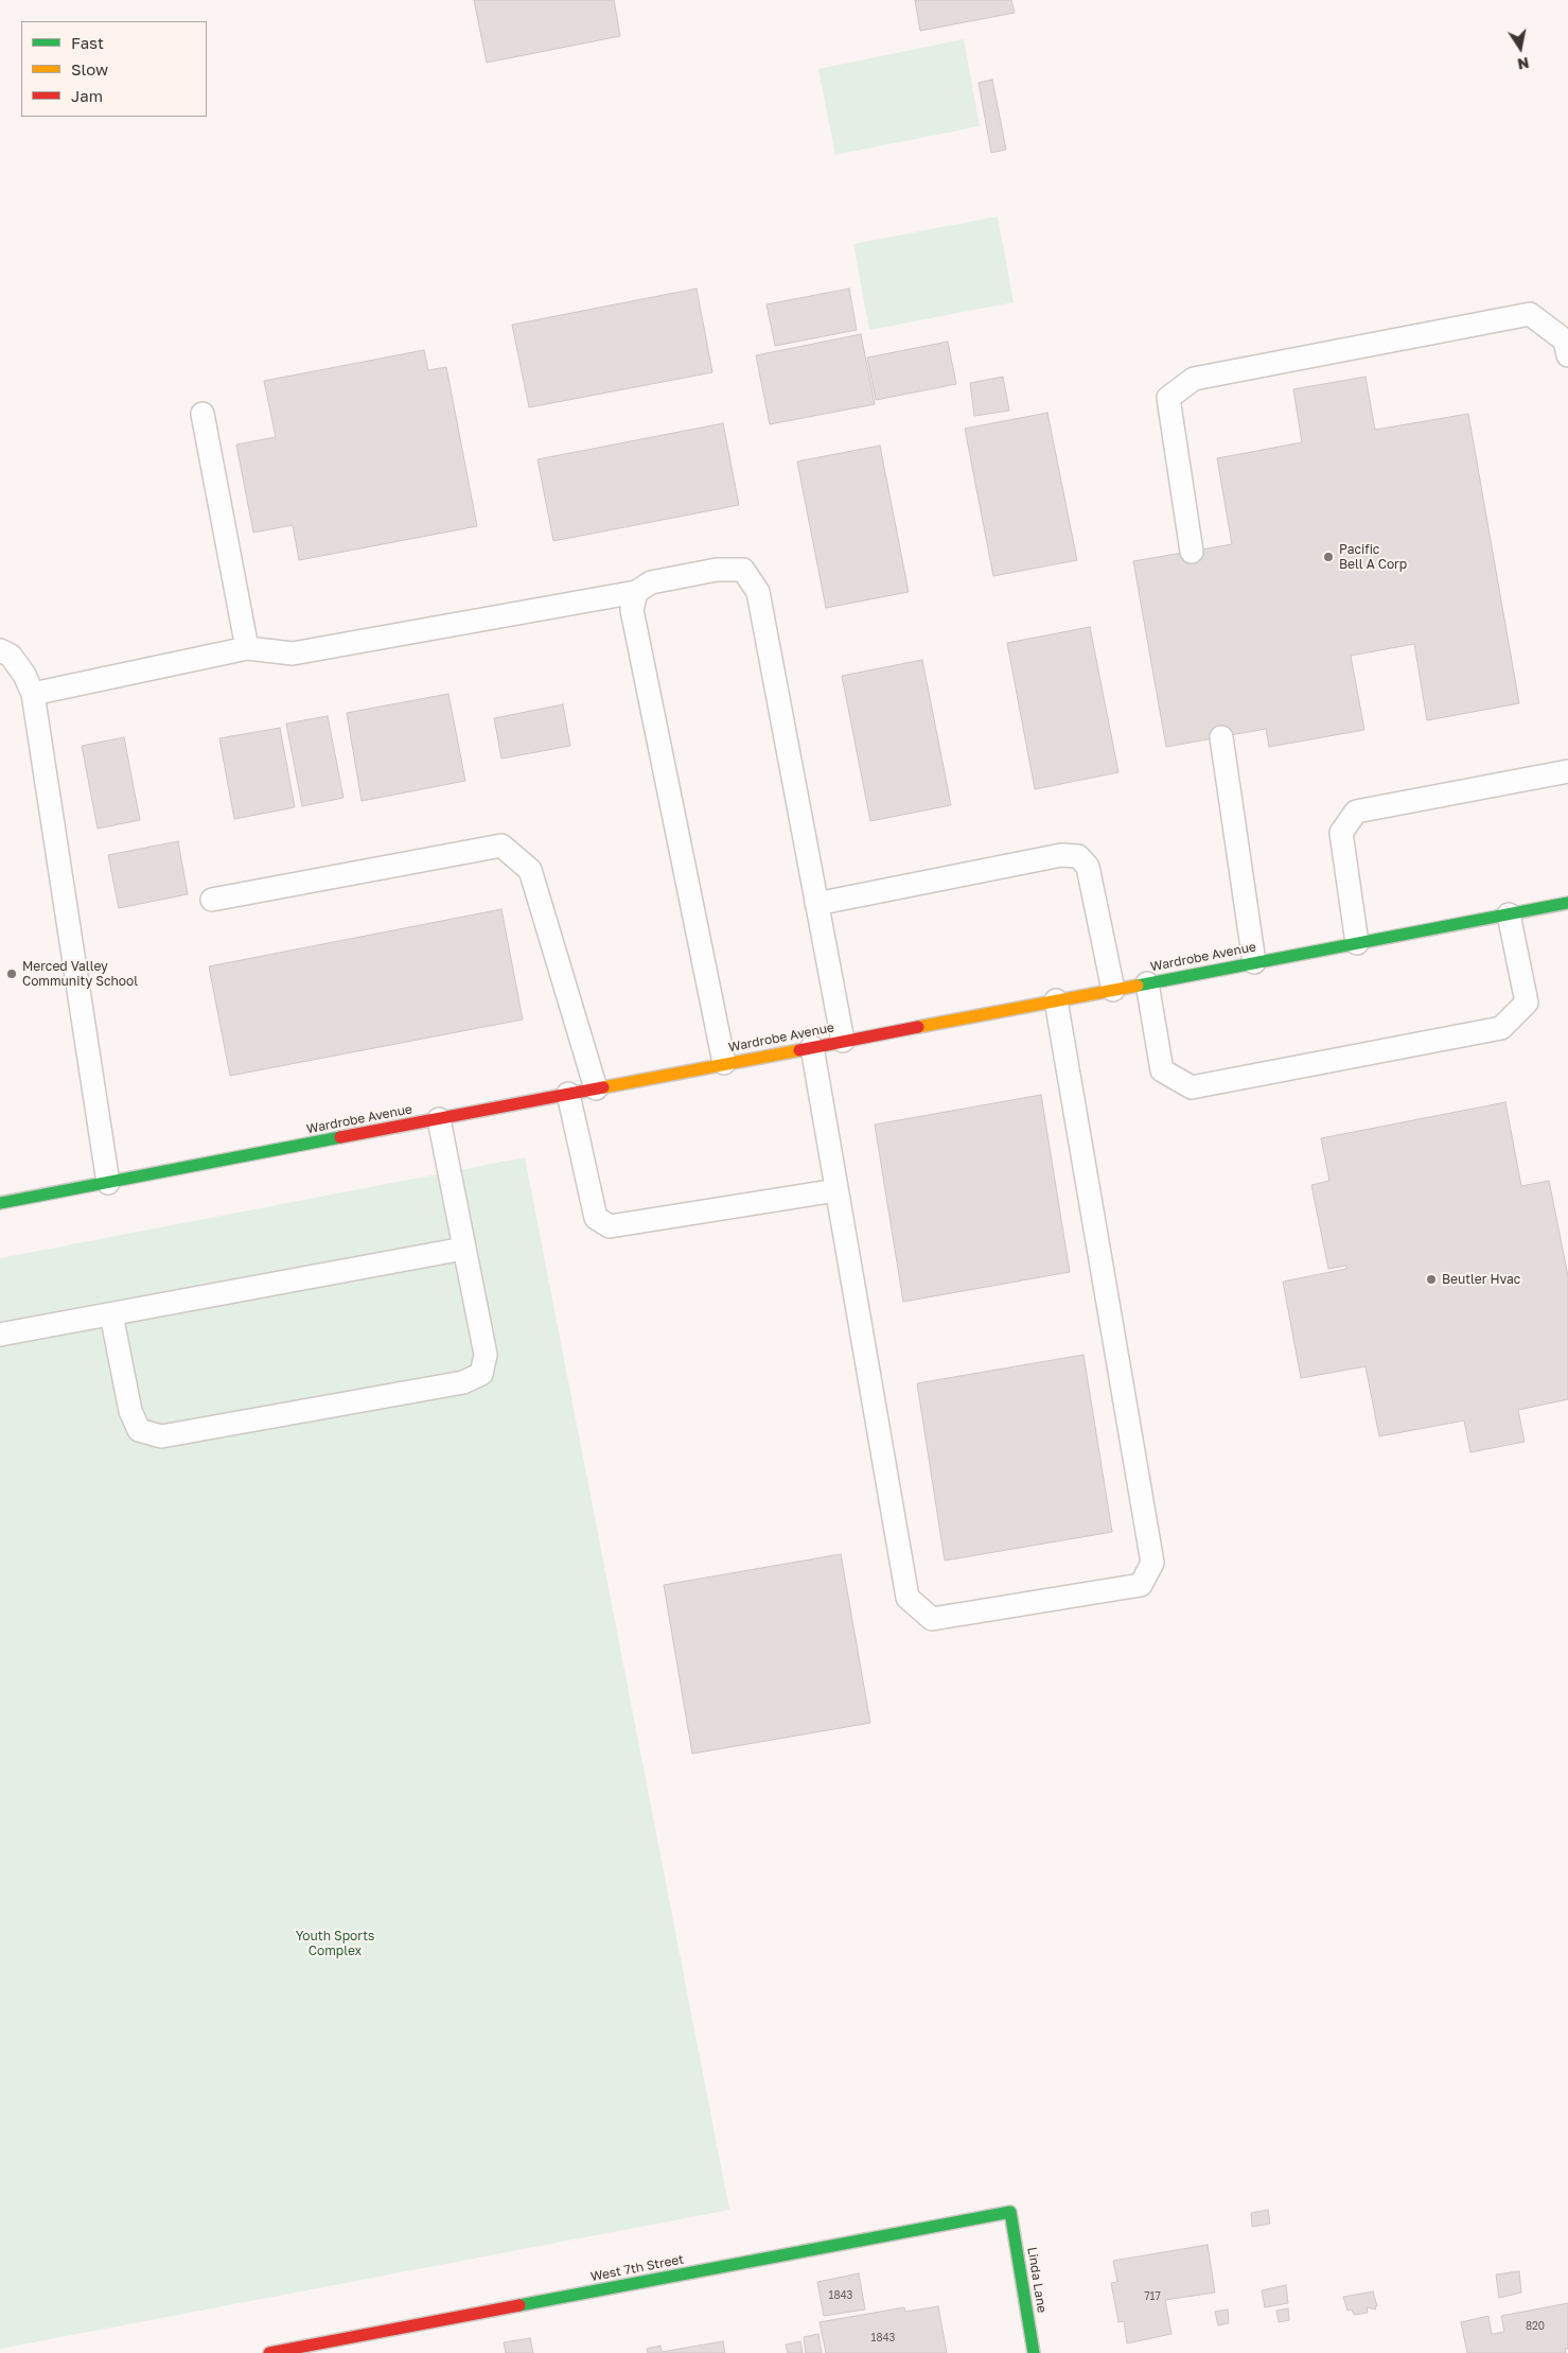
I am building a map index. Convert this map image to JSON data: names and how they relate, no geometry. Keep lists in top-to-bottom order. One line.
{"streets":{"street":["Wardrobe Avenue","West 7th Street","Linda Lane"]},"crossings":[["West 7th Street","Linda Lane"]],"parks":["Youth Sports Complex"],"places":["Pacific Bell A Corp","Merced Valley Community School","Beutler Hvac"],"house_numbers":["1843","717","820","1843"],"legend":["Fast","Slow","Jam"],"north":"bottom"}
